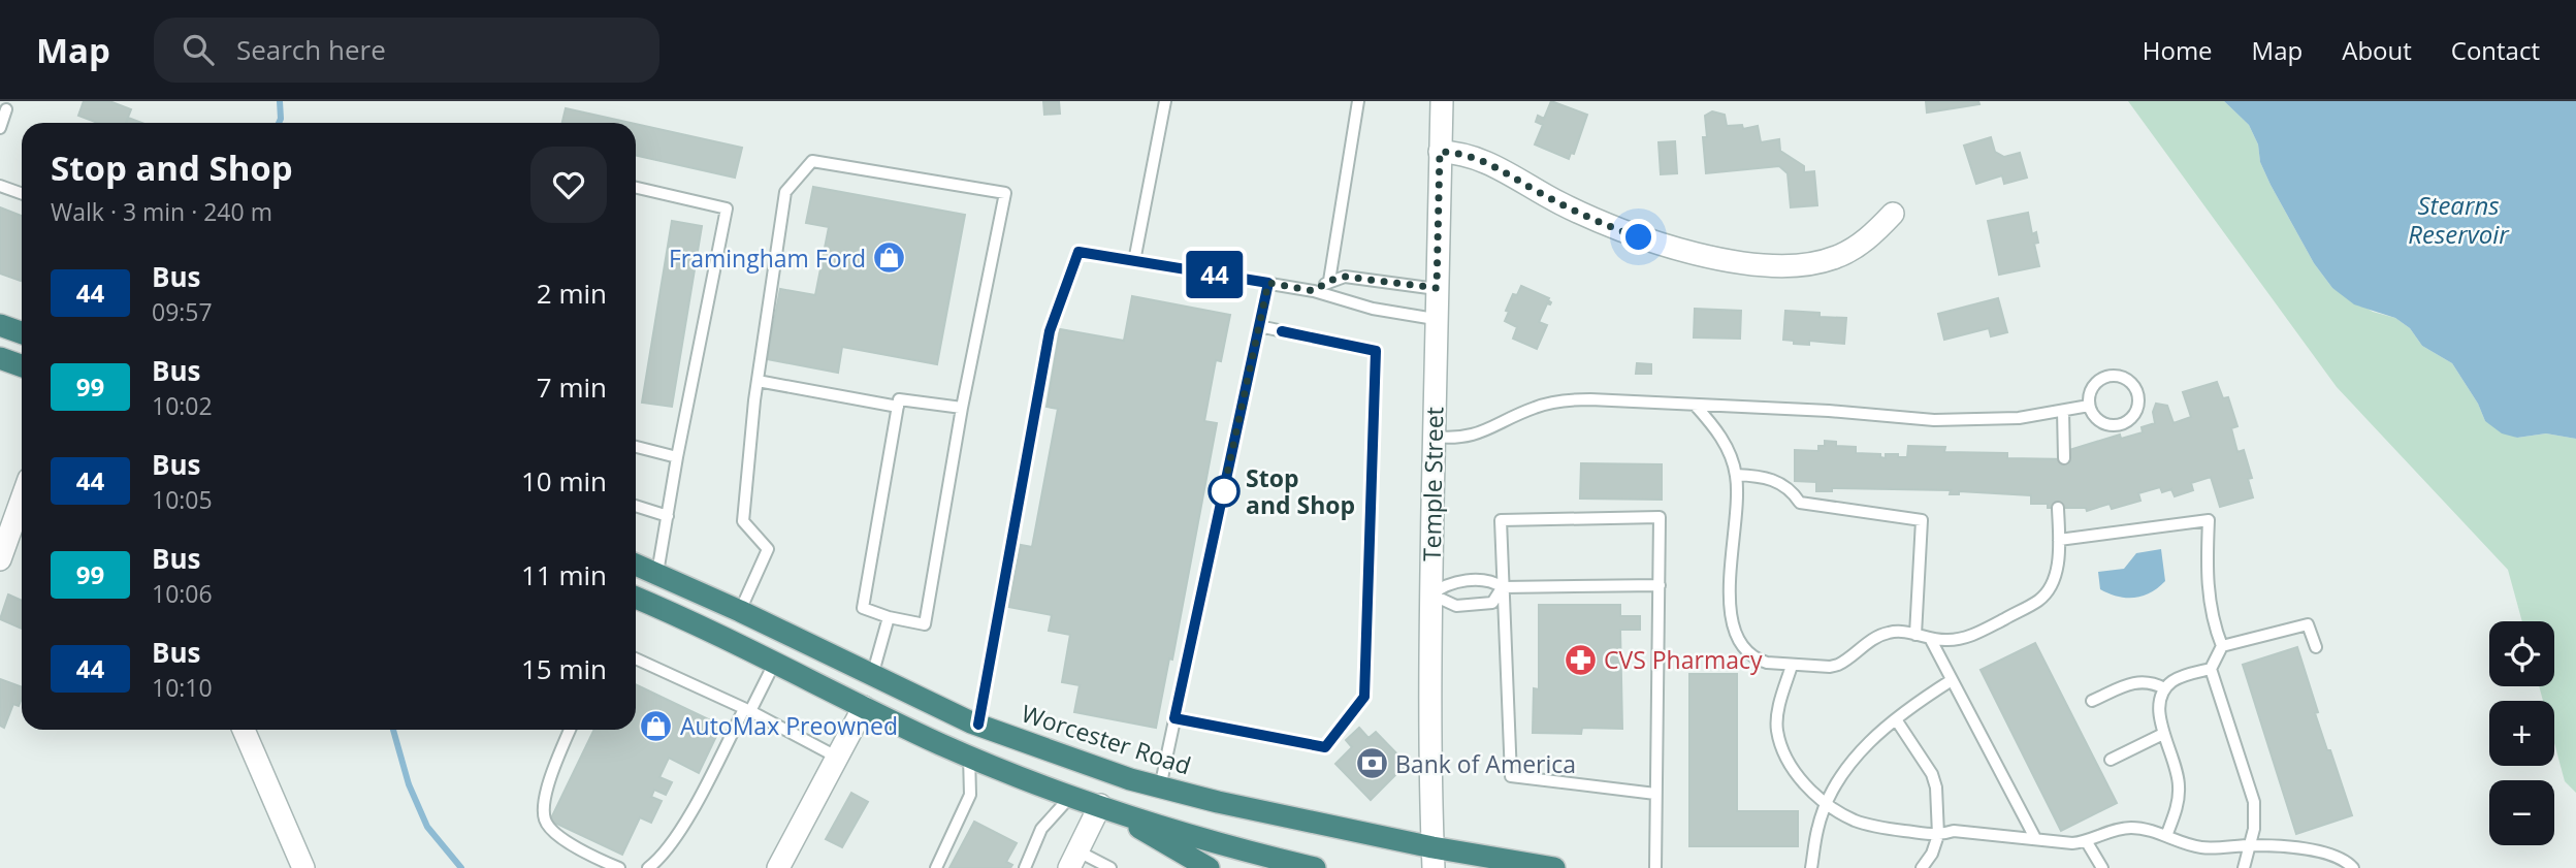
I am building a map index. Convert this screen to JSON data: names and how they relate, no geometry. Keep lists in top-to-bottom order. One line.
{"streets":{"highway":["Worcester Road"],"street":["Temple Street"]},"crossings":[["Temple Street","Worcester Road"]],"water":["Stearns Reservoir"],"places":{"shop":["Framingham Ford","AutoMax Preowned"],"other":["Stop and Shop"],"pharmacy":["CVS Pharmacy"],"bank":["Bank of America"]},"lines":["bus line 44"],"page":{"header":"Map","search":"Search here","nav":["Home","Map","About","Contact"],"on_map":"44","heading":["Stop and Shop","Walk · 3 min · 240 m"],"list":[{"mark":"44","name":"Bus","note":"09:57","value":"2 min"},{"mark":"99","name":"Bus","note":"10:02","value":"7 min"},{"mark":"44","name":"Bus","note":"10:05","value":"10 min"},{"mark":"99","name":"Bus","note":"10:06","value":"11 min"},{"mark":"44","name":"Bus","note":"10:10","value":"15 min"}],"map_buttons":["+","−"]}}
